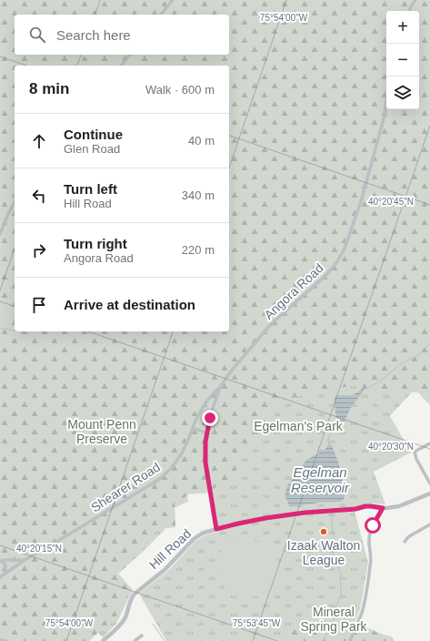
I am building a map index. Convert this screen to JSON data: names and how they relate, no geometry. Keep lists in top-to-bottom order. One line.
{"streets":{"street":["Angora Road","Shearer Road","Hill Road"]},"crossings":[["Angora Road","Shearer Road"],["Angora Road","Hill Road"]],"water":["Egelman Reservoir"],"parks":["Mount Penn Preserve","Egelman's Park","Mineral Spring Park"],"places":["Izaak Walton League"],"page":{"map_buttons":["+","−"],"search":"Search here","heading":["8 min","Walk · 600 m"],"list":[["Continue","Glen Road","40 m"],["Turn left","Hill Road","340 m"],["Turn right","Angora Road","220 m"],"Arrive at destination"]},"coordinates":["75°54'00\"W","40°20'45\"N","40°20'30\"N","40°20'15\"N","75°53'45\"W"]}
